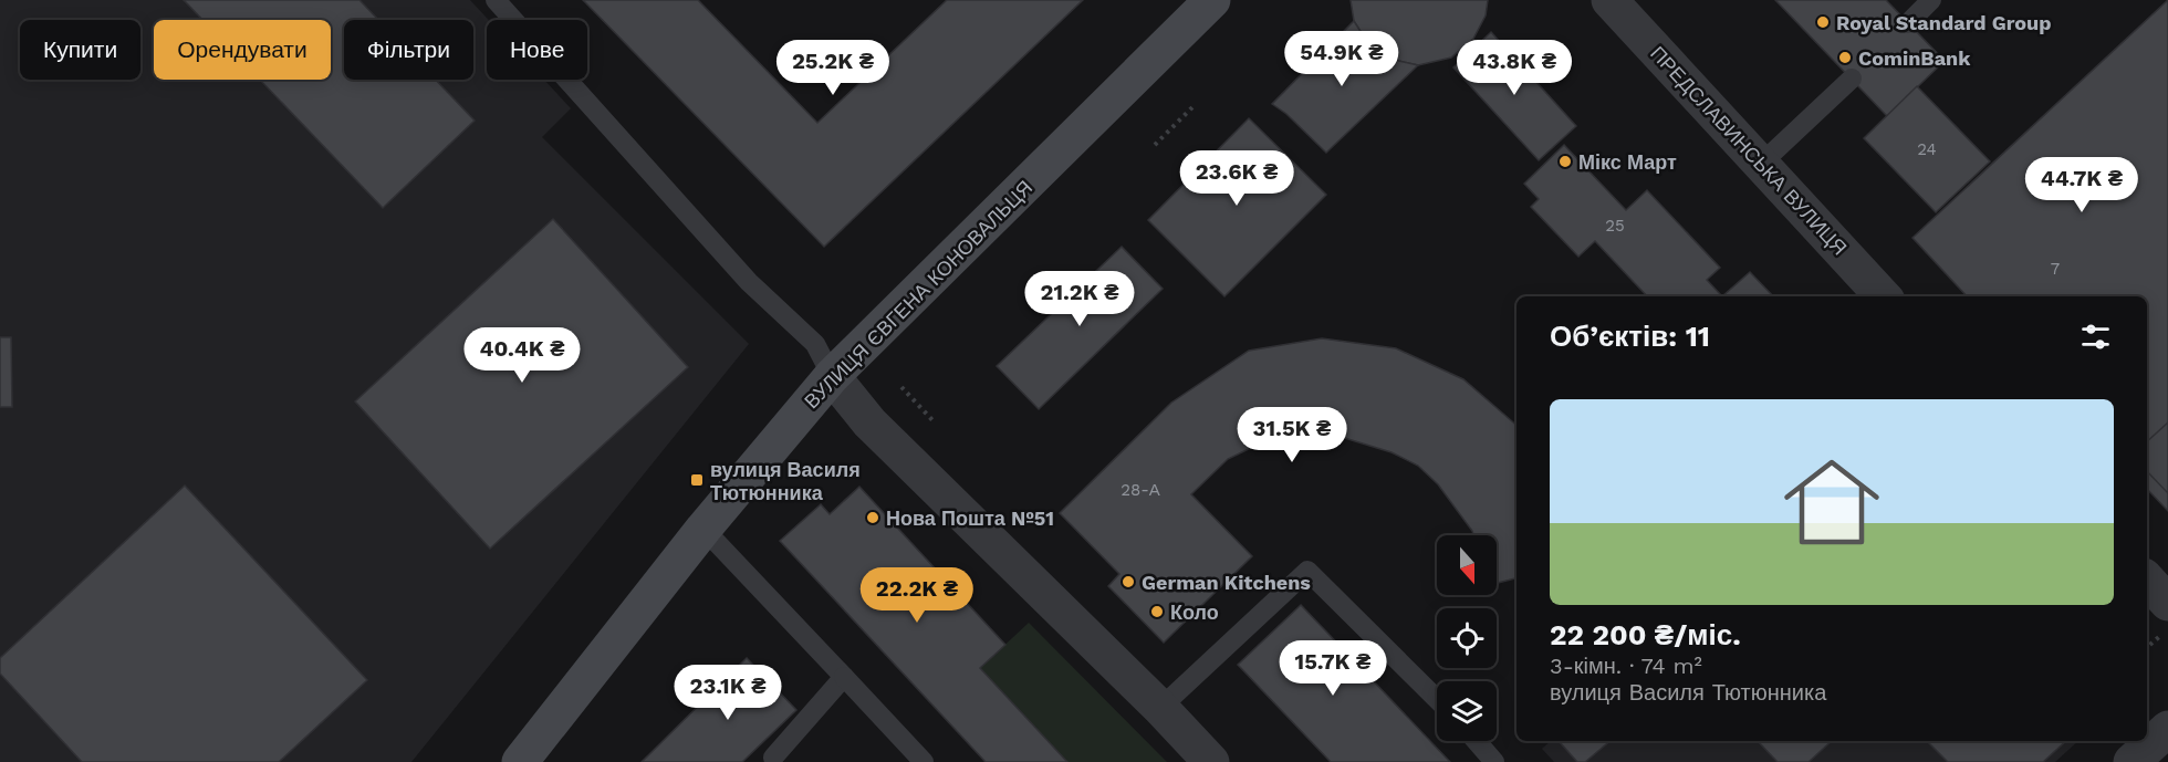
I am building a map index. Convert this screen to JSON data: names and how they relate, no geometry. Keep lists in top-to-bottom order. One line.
{"streets":{"main road":["ВУЛИЦЯ ЄВГЕНА КОНОВАЛЬЦЯ"],"street":["ПРЕДСЛАВИНСЬКА ВУЛИЦЯ"]},"places":{"other":["Royal Standard Group","CominBank","Мікс Март","Нова Пошта №51","German Kitchens","Коло"],"transit":["вулиця Василя Тютюнника"]},"house_numbers":["24","25","7","28-А"],"north":"bottom","page":{"chip":["Купити","Орендувати","Фільтри","Нове"],"price":["54.9K ₴","25.2K ₴","43.8K ₴","23.6K ₴","44.7K ₴","21.2K ₴","40.4K ₴","31.5K ₴","22.2K ₴","15.7K ₴","23.1K ₴"],"heading":"Об’єктів: 11","list":[{"name":"22 200 ₴/міс.","note":"3-кімн. · 74 m² · вулиця Василя Тютюнника"}]}}
